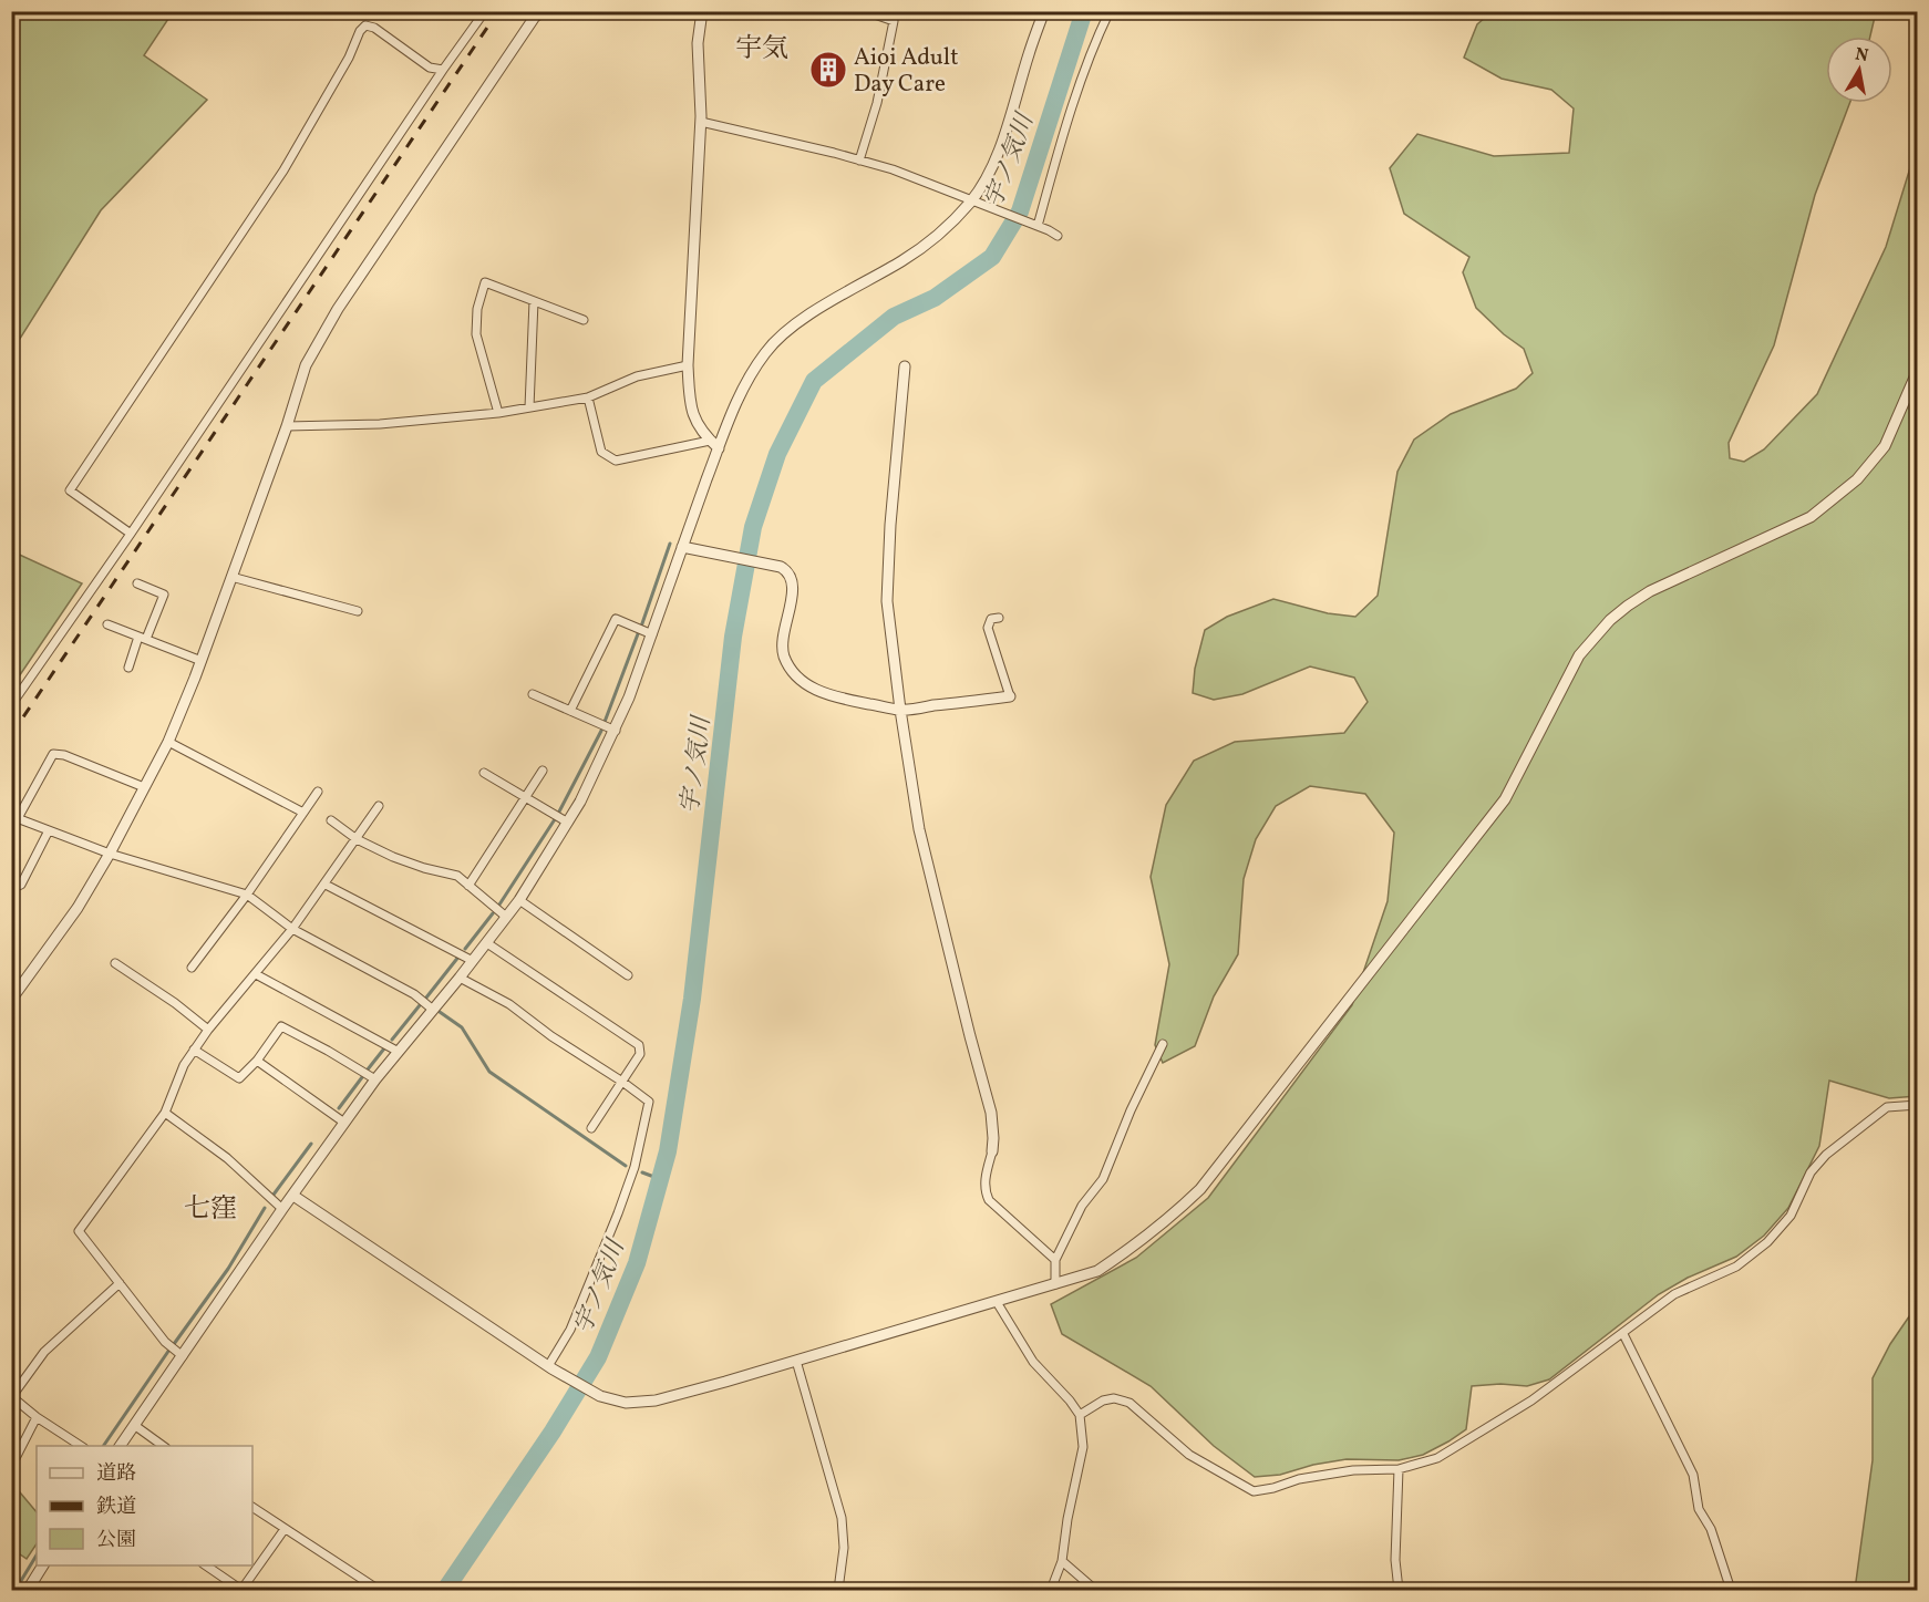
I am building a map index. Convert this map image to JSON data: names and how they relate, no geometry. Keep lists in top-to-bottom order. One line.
{"districts":["宇気","七窪"],"water":["宇ノ気川"],"places":{"building":["Aioi Adult Day Care"]},"legend":["道路","鉄道","公園"],"north":"top"}
